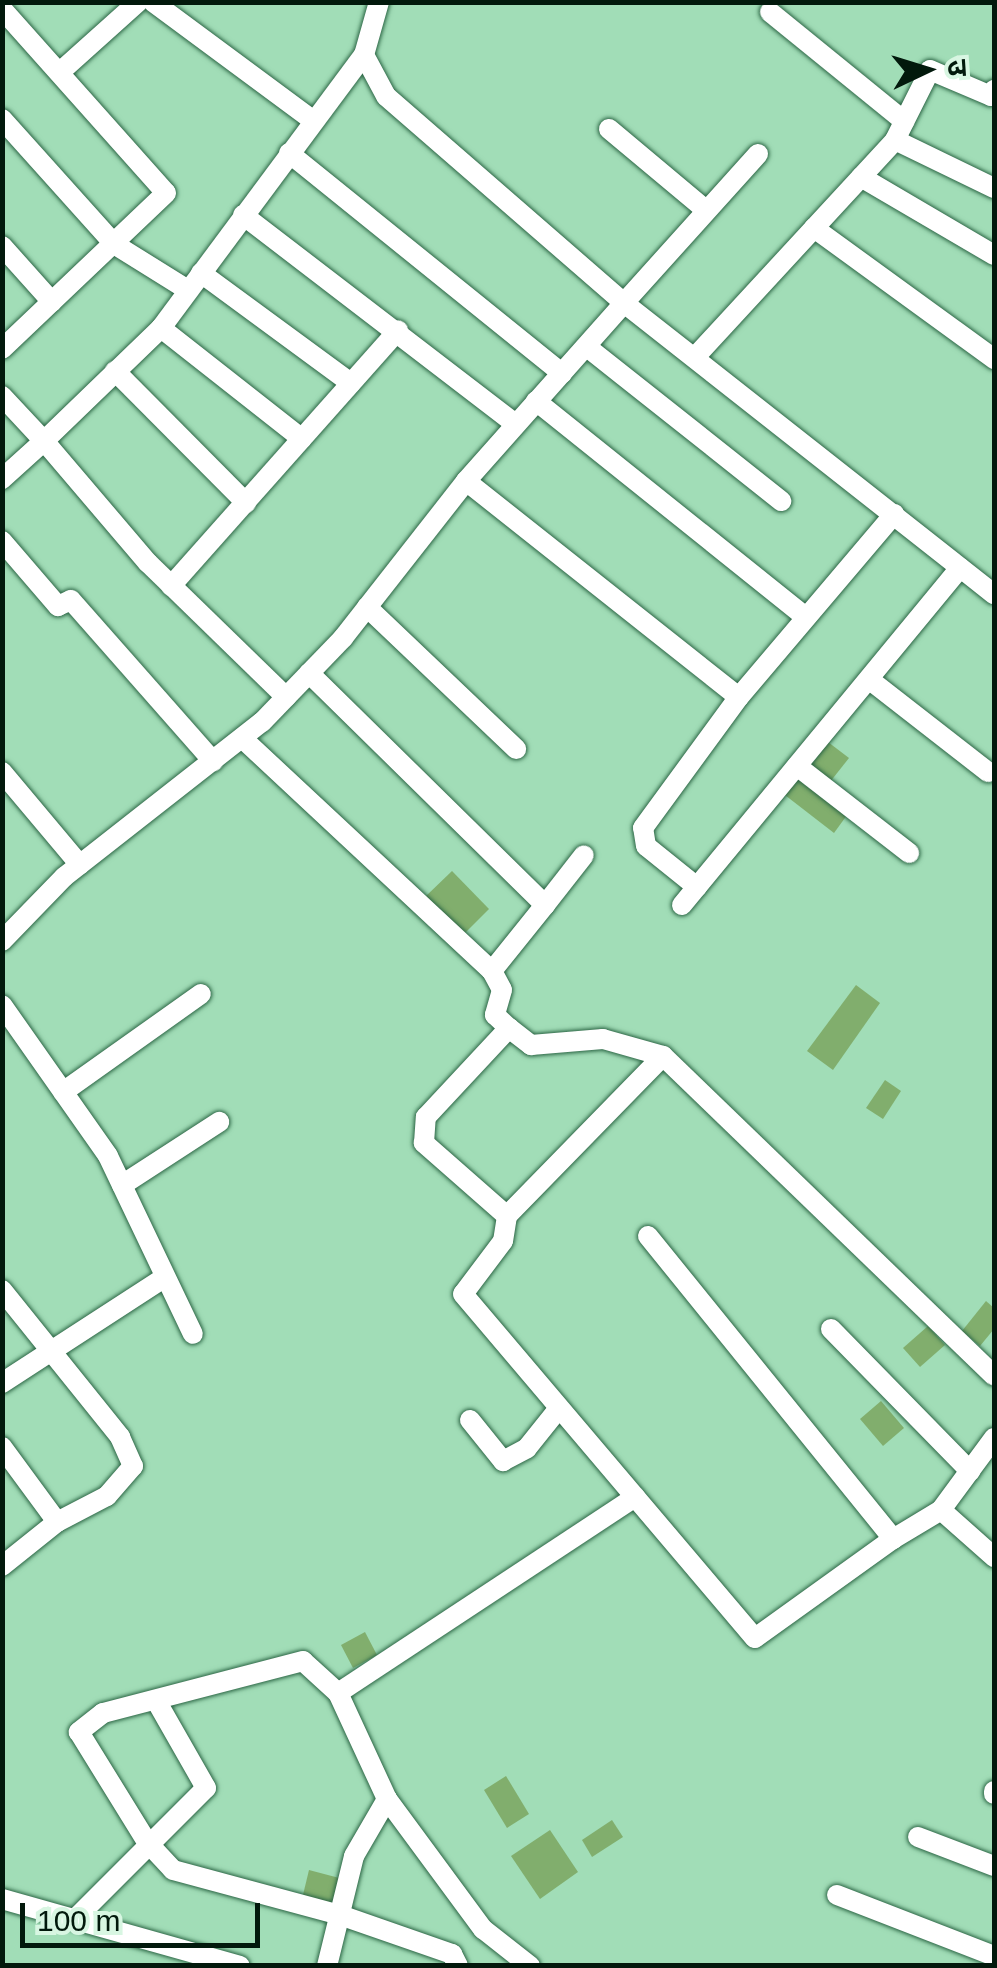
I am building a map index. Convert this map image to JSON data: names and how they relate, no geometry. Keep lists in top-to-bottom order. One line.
{"scale_bar":"100 m","north":"right"}
